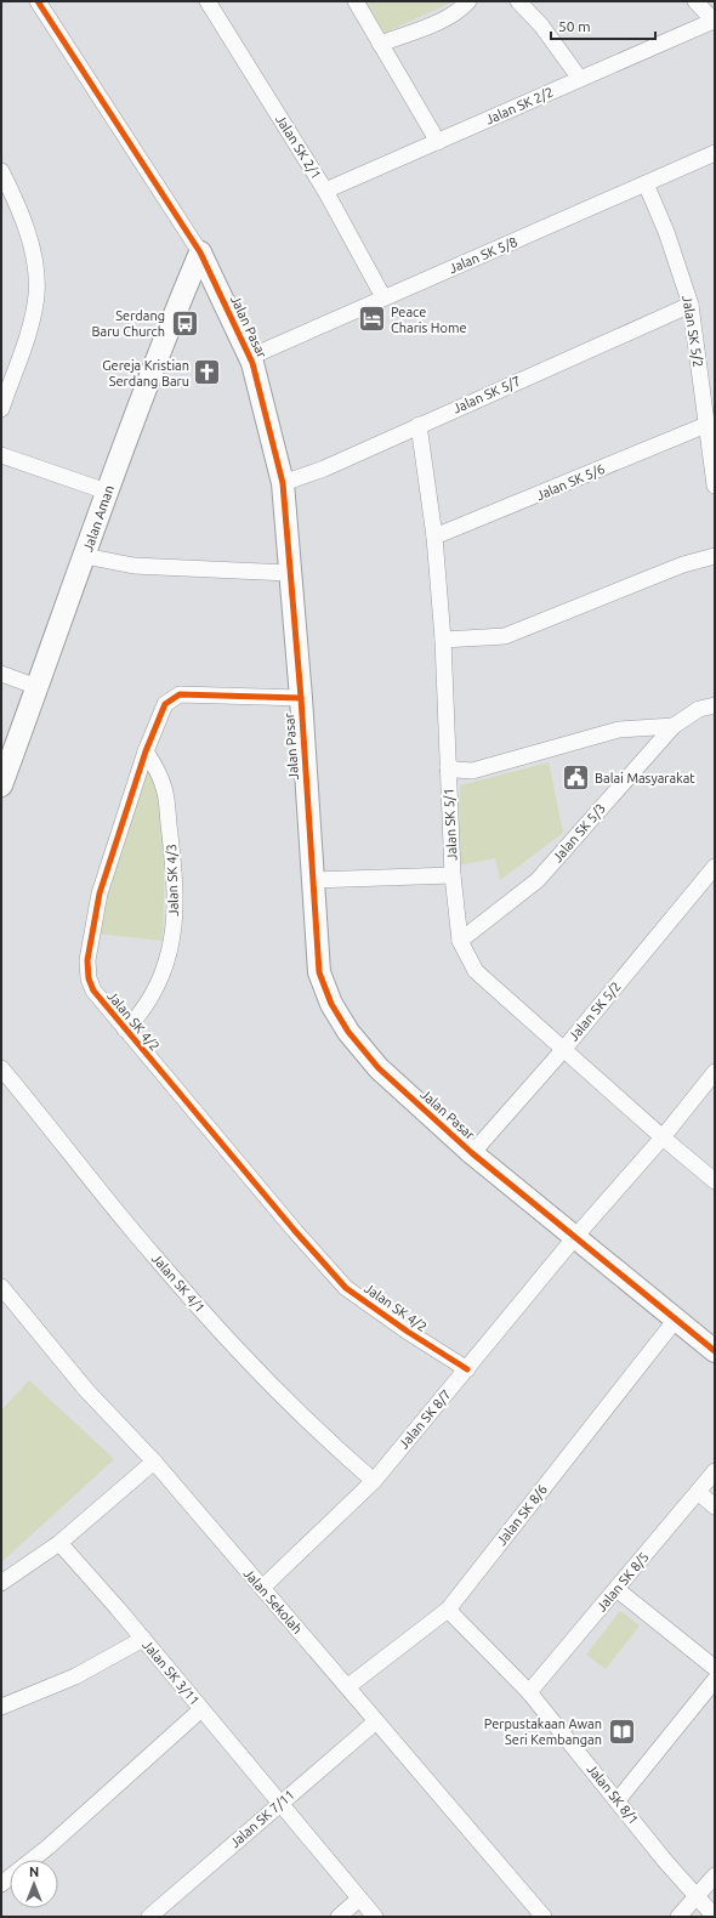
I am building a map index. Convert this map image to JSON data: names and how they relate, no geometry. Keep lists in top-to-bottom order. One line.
{"streets":{"street":["Jalan SK 2/2","Jalan SK 2/1","Jalan SK 5/8","Jalan Pasar","Jalan SK 5/2","Jalan SK 5/7","Jalan SK 5/6","Jalan Aman","Jalan SK 5/1","Jalan SK 5/3","Jalan SK 4/3","Jalan SK 4/2","Jalan SK 4/1","Jalan SK 8/7","Jalan SK 8/6","Jalan SK 8/5","Jalan Sekolah","Jalan SK 3/11","Jalan SK 8/1","Jalan SK 7/11"]},"crossings":[["Jalan SK 2/2","Jalan SK 2/1"],["Jalan SK 2/1","Jalan SK 5/8"],["Jalan SK 5/8","Jalan Pasar"],["Jalan SK 5/8","Jalan SK 5/2"],["Jalan Pasar","Jalan SK 5/2"],["Jalan Pasar","Jalan SK 5/7"],["Jalan Pasar","Jalan Aman"],["Jalan Pasar","Jalan SK 4/2"],["Jalan Pasar","Jalan SK 8/7"],["Jalan Pasar","Jalan SK 8/6"],["Jalan SK 5/2","Jalan SK 5/7"],["Jalan SK 5/2","Jalan SK 5/6"],["Jalan SK 5/2","Jalan SK 5/1"],["Jalan SK 5/7","Jalan SK 5/1"],["Jalan SK 5/6","Jalan SK 5/1"],["Jalan SK 5/1","Jalan SK 5/3"],["Jalan SK 5/1","Jalan SK 8/7"],["Jalan SK 4/3","Jalan SK 4/2"],["Jalan SK 4/2","Jalan SK 8/7"],["Jalan SK 4/1","Jalan SK 8/7"],["Jalan SK 8/7","Jalan Sekolah"],["Jalan SK 8/6","Jalan Sekolah"],["Jalan SK 8/6","Jalan SK 8/1"],["Jalan SK 8/5","Jalan SK 8/1"],["Jalan Sekolah","Jalan SK 7/11"],["Jalan SK 3/11","Jalan SK 7/11"]],"places":{"hotel":["Peace Charis Home"],"bus stop":["Serdang Baru Church"],"church":["Gereja Kristian Serdang Baru"],"public building":["Balai Masyarakat"],"library":["Perpustakaan Awan Seri Kembangan"]},"scale_bar":"50 m","north":"top"}
